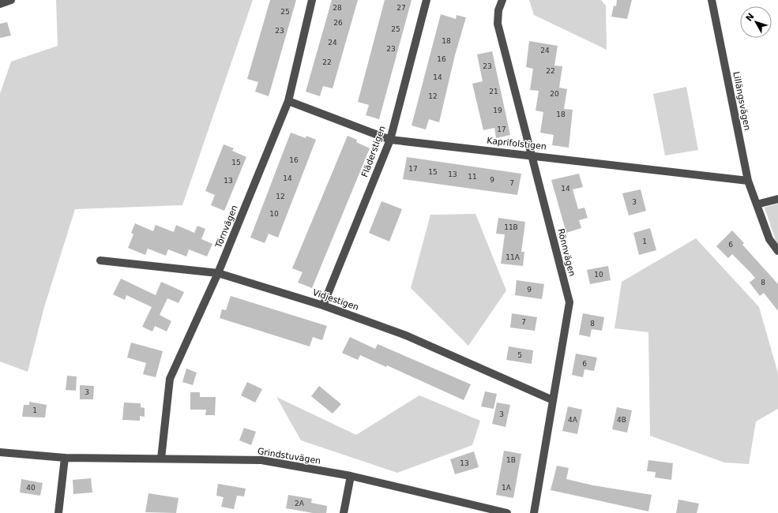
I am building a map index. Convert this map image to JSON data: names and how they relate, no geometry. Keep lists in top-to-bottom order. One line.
{"streets":{"street":["Lillängsvägen","Kaprifolstigen","Fläderstigen","Törnvägen","Rönnvägen","Vidjestigen","Grindstuvägen"]},"crossings":[["Lillängsvägen","Kaprifolstigen"],["Kaprifolstigen","Fläderstigen"],["Kaprifolstigen","Törnvägen"],["Kaprifolstigen","Rönnvägen"],["Fläderstigen","Vidjestigen"],["Törnvägen","Vidjestigen"],["Törnvägen","Grindstuvägen"],["Rönnvägen","Vidjestigen"]],"house_numbers":["28","27","25","26","25","23","18","24","23","24","16","22","23","22","14","21","20","12","19","18","17","16","15","17","15","13","11","14","9","13","7","14","12","3","10","11B","1","6","11A","10","8","9","7","8","5","6","3","1","3","4A","4B","1B","13","40","1A","2A"],"north":"top left"}
